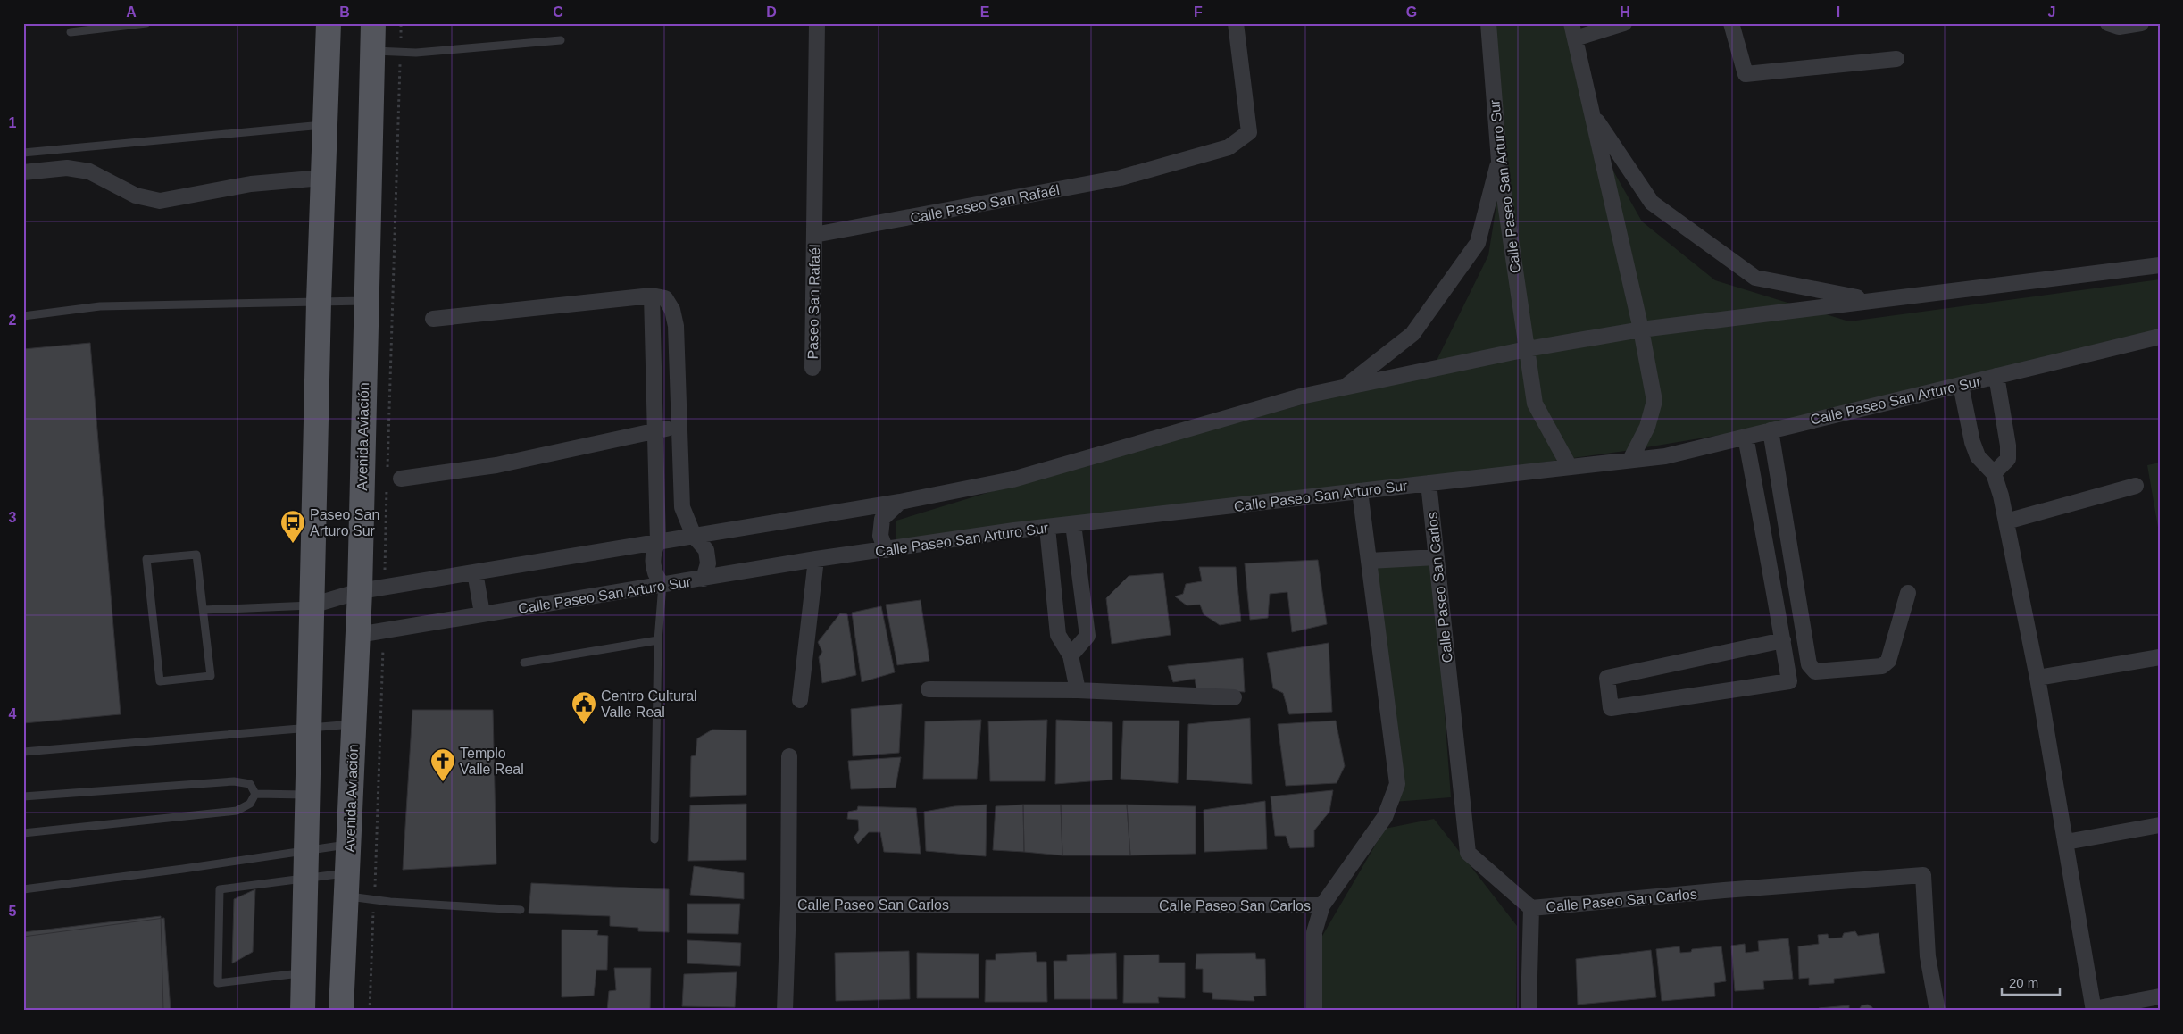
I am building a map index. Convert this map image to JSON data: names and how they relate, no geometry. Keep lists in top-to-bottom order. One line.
{"streets":{"main road":["Avenida Aviación"],"street":["Calle Paseo San Arturo Sur","Calle Paseo San Rafaél","Paseo San Rafaél","Calle Paseo San Carlos"]},"crossings":[["Calle Paseo San Arturo Sur","Avenida Aviación"],["Calle Paseo San Arturo Sur","Calle Paseo San Carlos"],["Calle Paseo San Rafaél","Paseo San Rafaél"]],"places":{"bus stop":["Paseo San Arturo Sur"],"public building":["Centro Cultural Valle Real"],"church":["Templo Valle Real"]},"scale_bar":"20 m","grid":{"columns":["A","B","C","D","E","F","G","H","I","J"],"rows":["1","2","3","4","5"]}}
